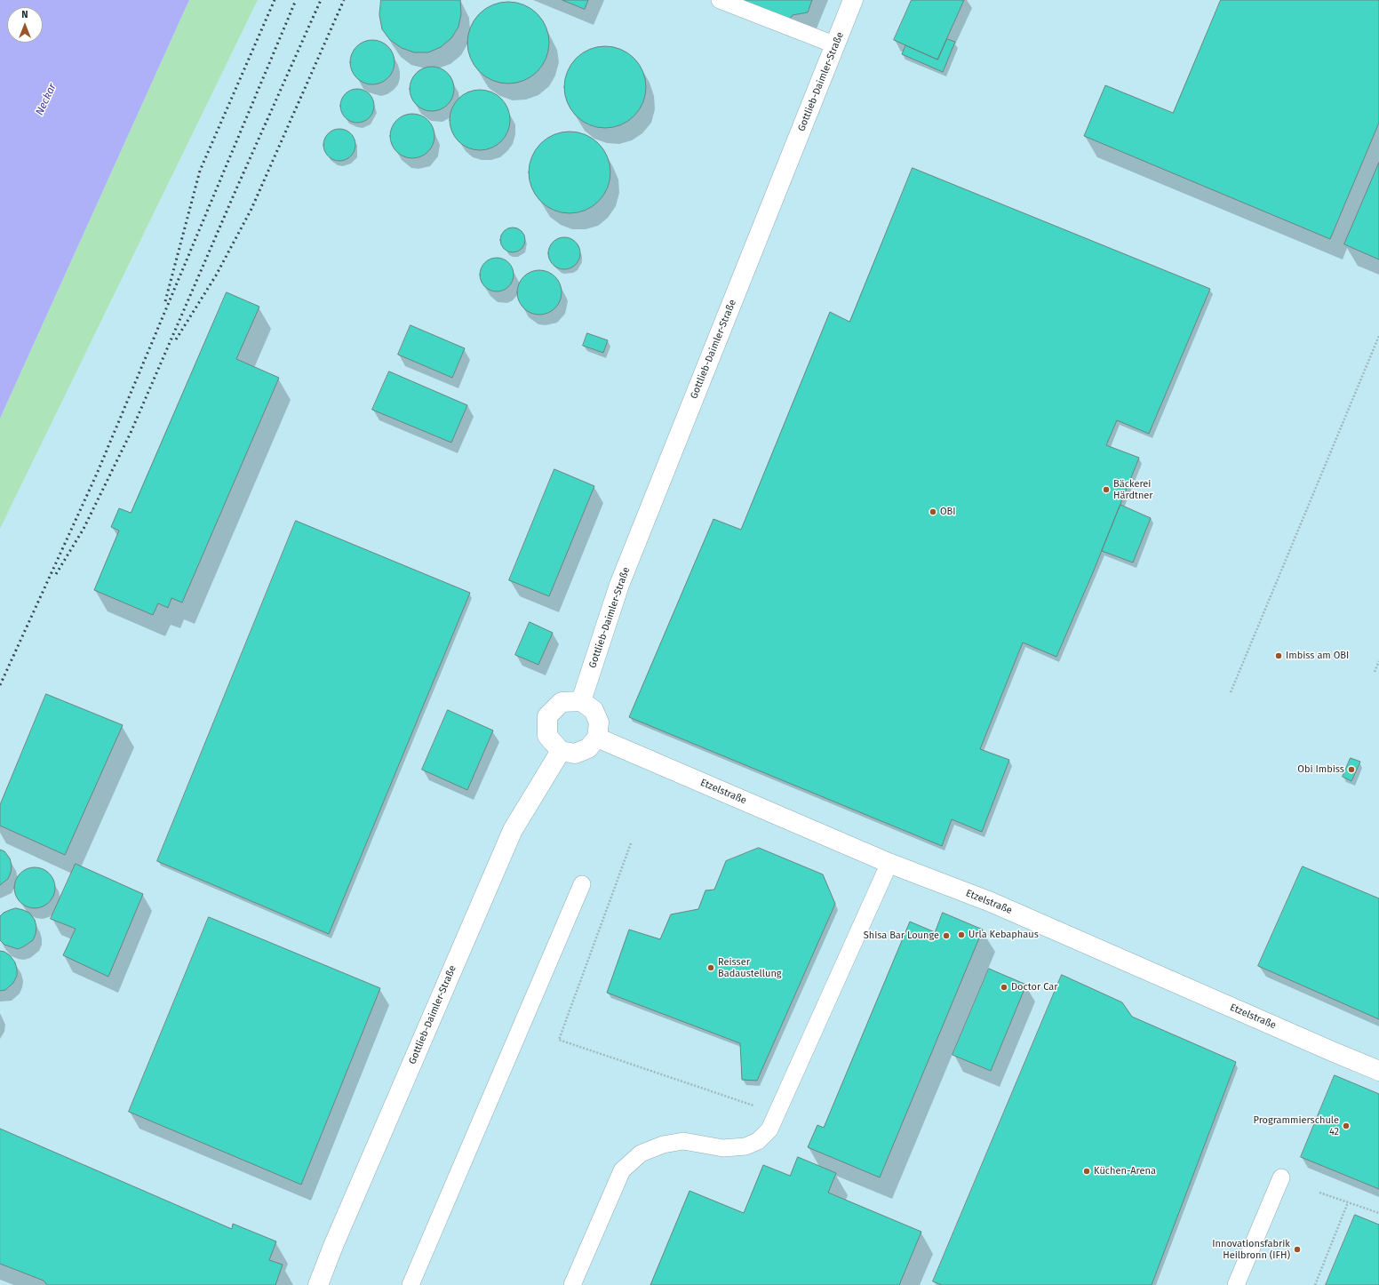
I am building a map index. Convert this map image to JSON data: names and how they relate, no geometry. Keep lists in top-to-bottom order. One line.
{"streets":{"street":["Gottlieb-Daimler-Straße","Etzelstraße"]},"crossings":[["Gottlieb-Daimler-Straße","Etzelstraße"]],"water":["Neckar"],"places":["Bäckerei Härdtner","OBI","Imbiss am OBI","Obi Imbiss","Urla Kebaphaus","Shisa Bar Lounge","Reisser Badaustellung","Doctor Car","Programmierschule 42","Küchen-Arena","Innovationsfabrik Heilbronn (IFH)"],"north":"top"}
